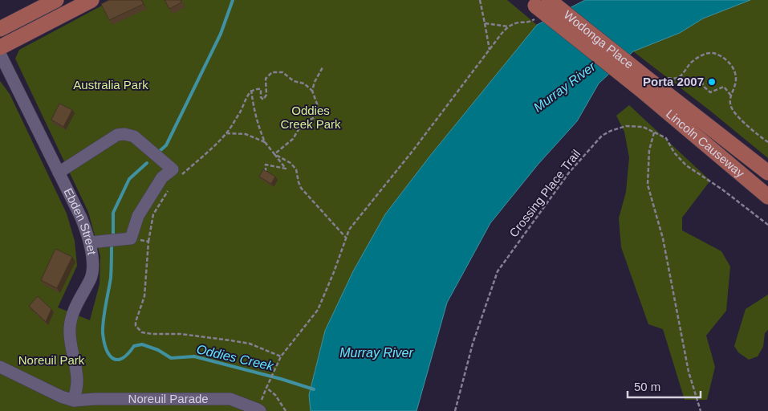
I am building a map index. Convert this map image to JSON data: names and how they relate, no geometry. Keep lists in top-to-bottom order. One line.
{"streets":{"main road":["Wodonga Place","Lincoln Causeway"],"lane":["Ebden Street","Noreuil Parade"],"path":["Crossing Place Trail"]},"crossings":[["Wodonga Place","Lincoln Causeway"],["Ebden Street","Noreuil Parade"]],"water":["Murray River","Oddies Creek"],"parks":["Australia Park","Oddies Creek Park","Noreuil Park"],"places":["Porta 2007"],"scale_bar":"50 m"}
